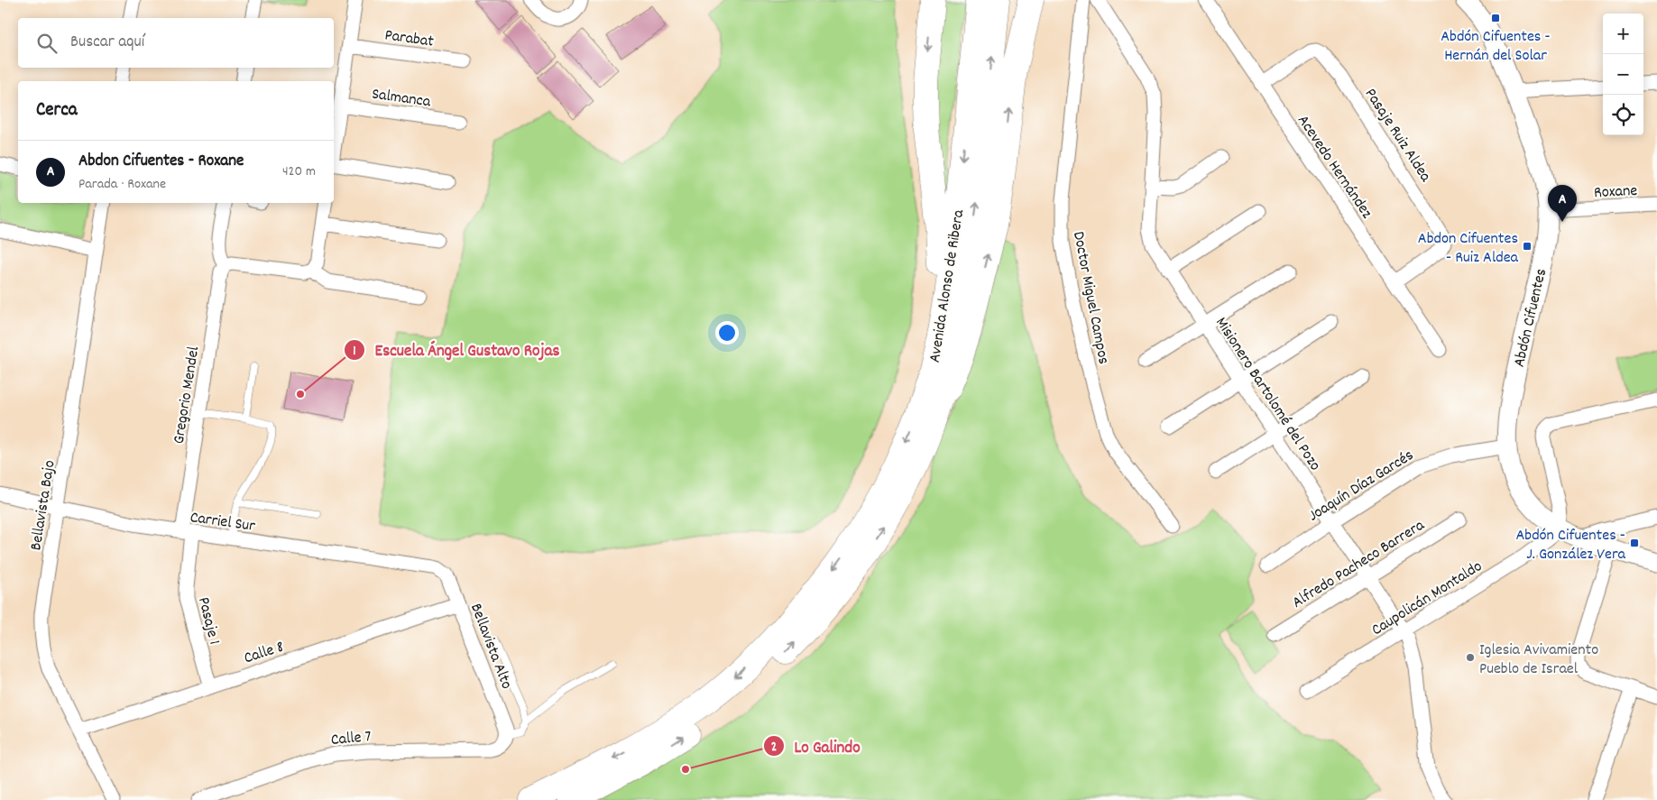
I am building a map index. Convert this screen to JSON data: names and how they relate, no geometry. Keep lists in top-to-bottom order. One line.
{"streets":{"highway":["Avenida Alonso de Ribera"],"street":["Parabat","Salmanca","Pasaje Ruiz Aldea","Acevedo Hernández","Roxane","Doctor Miguel Campos","Abdón Cifuentes","Misionero Bartolomé del Pozo","Gregorio Mendel","Joaquín Díaz Garcés","Bellavista Bajo","Carriel Sur","Alfredo Pacheco Barrera","Caupolicán Montaldo","Pasaje 1","Bellavista Alto","Calle 8","Calle 7"]},"crossings":[["Pasaje Ruiz Aldea","Acevedo Hernández"],["Roxane","Abdón Cifuentes"],["Abdón Cifuentes","Joaquín Díaz Garcés"],["Abdón Cifuentes","Caupolicán Montaldo"],["Misionero Bartolomé del Pozo","Joaquín Díaz Garcés"],["Misionero Bartolomé del Pozo","Alfredo Pacheco Barrera"],["Misionero Bartolomé del Pozo","Caupolicán Montaldo"],["Gregorio Mendel","Carriel Sur"],["Gregorio Mendel","Pasaje 1"],["Bellavista Bajo","Carriel Sur"],["Bellavista Bajo","Calle 8"],["Carriel Sur","Pasaje 1"],["Carriel Sur","Bellavista Alto"],["Pasaje 1","Calle 8"],["Bellavista Alto","Calle 8"],["Bellavista Alto","Calle 7"]],"places":{"transit":["Abdón Cifuentes - Hernán del Solar","Abdon Cifuentes - Ruiz Aldea","Abdón Cifuentes - J. González Vera"],"other":["Escuela Ángel Gustavo Rojas","Iglesia Avivamiento Pueblo de Israel","Lo Galindo"]},"page":{"map_buttons":["+","−"],"search":"Buscar aquí","heading":"Cerca","list":[{"mark":"A","name":"Abdon Cifuentes - Roxane","note":"Parada · Roxane","value":"420 m"}],"pins":"A"}}
